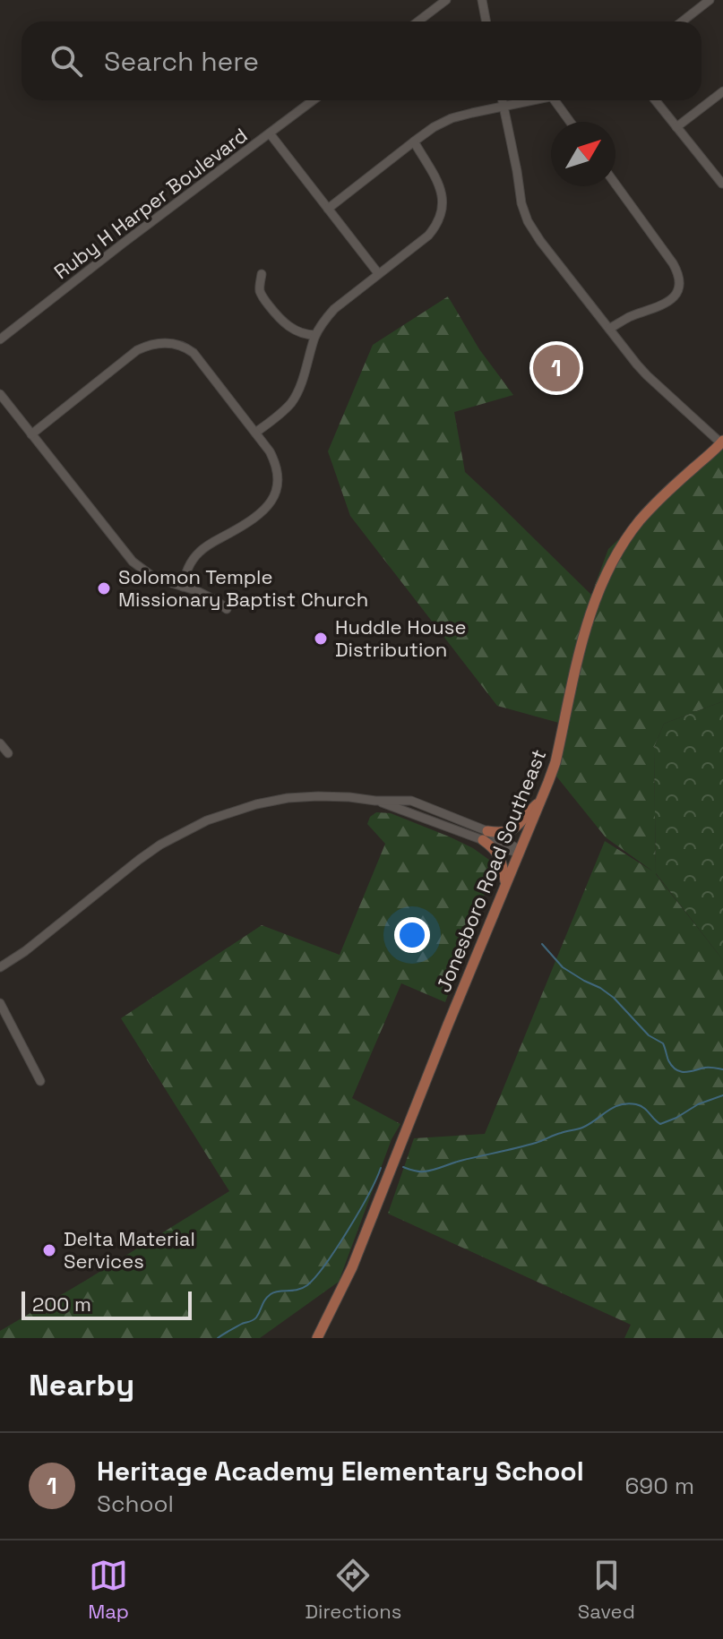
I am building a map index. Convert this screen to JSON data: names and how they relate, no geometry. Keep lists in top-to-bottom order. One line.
{"streets":{"main road":["Jonesboro Road Southeast"],"street":["Ruby H Harper Boulevard"]},"places":["Solomon Temple Missionary Baptist Church","Huddle House Distribution","Delta Material Services"],"scale_bar":"200 m","north":"top right","page":{"search":"Search here","pins":"1","scale":"200 m","heading":"Nearby","list":[{"mark":"1","name":"Heritage Academy Elementary School","note":"School","value":"690 m"}],"nav":["Map","Directions","Saved"]}}
